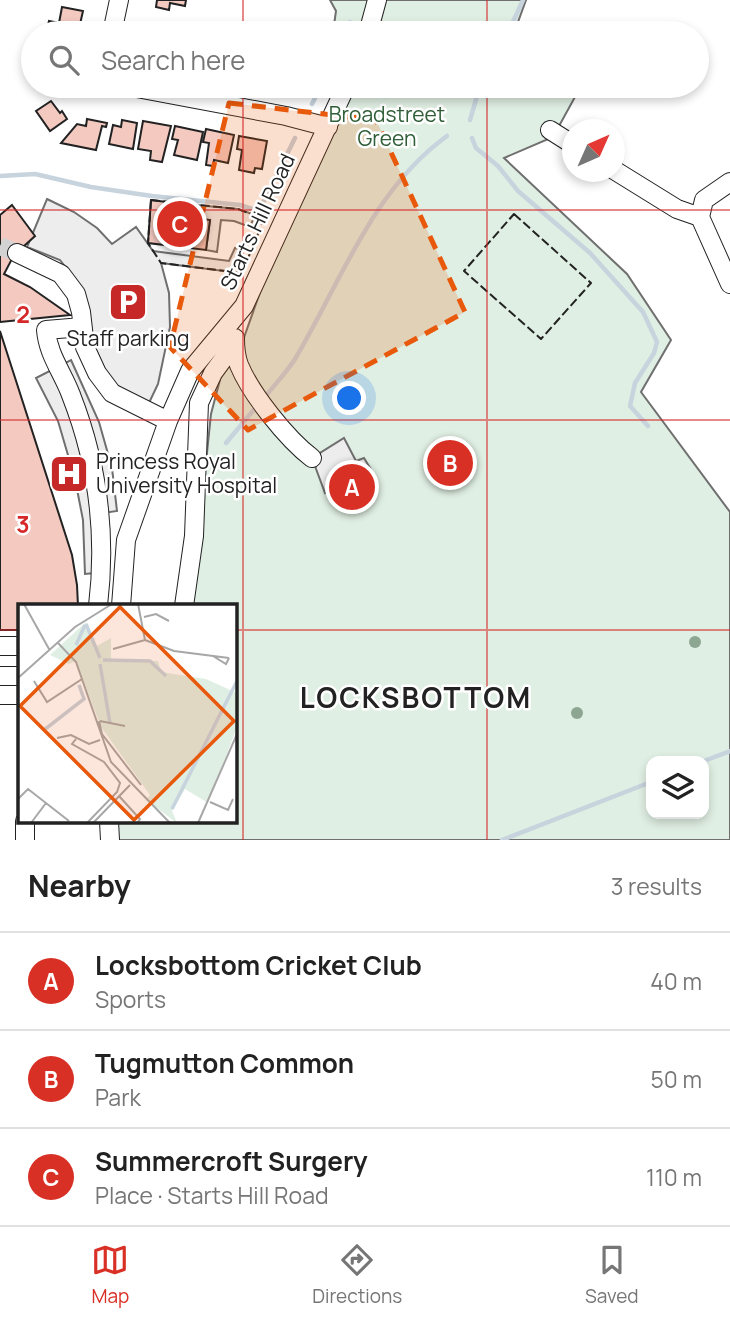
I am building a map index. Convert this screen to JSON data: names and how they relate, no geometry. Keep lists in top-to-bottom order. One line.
{"streets":{"street":["Starts Hill Road"]},"districts":["LOCKSBOTTOM"],"parks":["Broadstreet Green"],"places":{"parking":["Staff parking"],"hospital":["Princess Royal University Hospital"]},"north":"top right","page":{"search":"Search here","pins":["C","B","A"],"heading":["Nearby","3 results"],"list":[{"mark":"A","name":"Locksbottom Cricket Club","note":"Sports","value":"40 m"},{"mark":"B","name":"Tugmutton Common","note":"Park","value":"50 m"},{"mark":"C","name":"Summercroft Surgery","note":"Place · Starts Hill Road","value":"110 m"}],"nav":["Map","Directions","Saved"]},"grid":{"rows":["2","3"]}}
